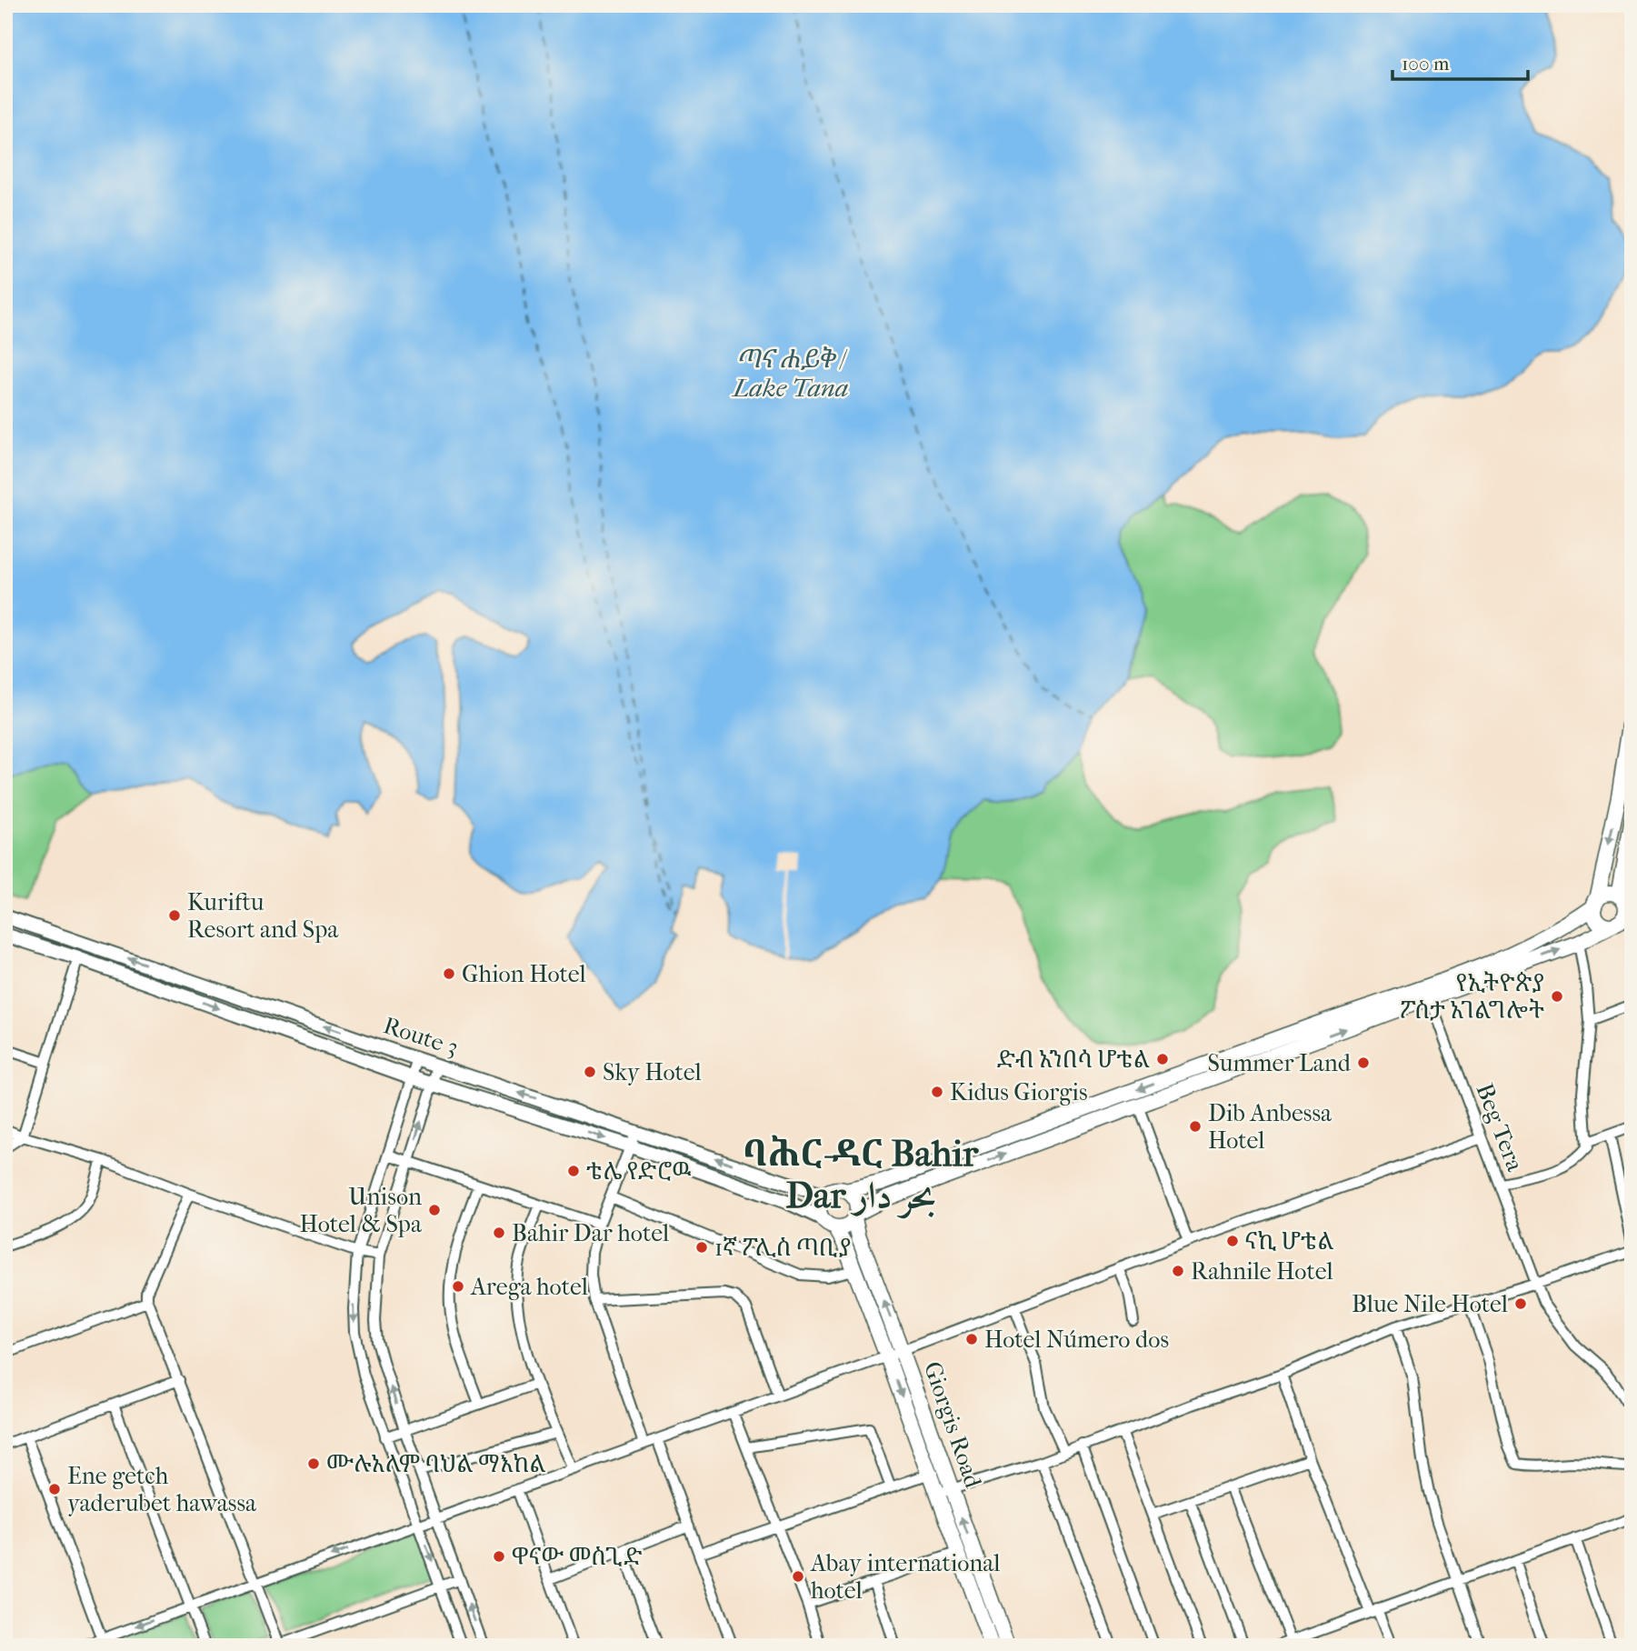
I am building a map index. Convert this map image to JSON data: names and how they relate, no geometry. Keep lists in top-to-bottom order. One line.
{"streets":{"highway":["Giorgis Road"],"main road":["Route 3"],"street":["Beg Tera"]},"crossings":[["Route 3","Giorgis Road"]],"districts":["ባሕር-ዳር Bahir Dar بحر دار"],"water":["ጣና ሐይቅ / Lake Tana"],"places":["Kuriftu Resort and Spa","Ghion Hotel","የኢትዮጵያ ፖስታ አገልግሎት","ድብ አንበሳ ሆቴል","Summer Land","Sky Hotel","Kidus Giorgis","Dib Anbessa Hotel","ቴሌ የድሮዉ","Unison Hotel & Spa","Bahir Dar hotel","ናኪ ሆቴል","1ኛ ፖሊስ ጣቢያ","Rahnile Hotel","Arega hotel","Blue Nile Hotel","Hotel Número dos","ሙሉአለም ባህል ማእከል","Ene getch yaderubet hawassa","ዋናው መስጊድ","Abay international hotel"],"scale_bar":"100 m"}
